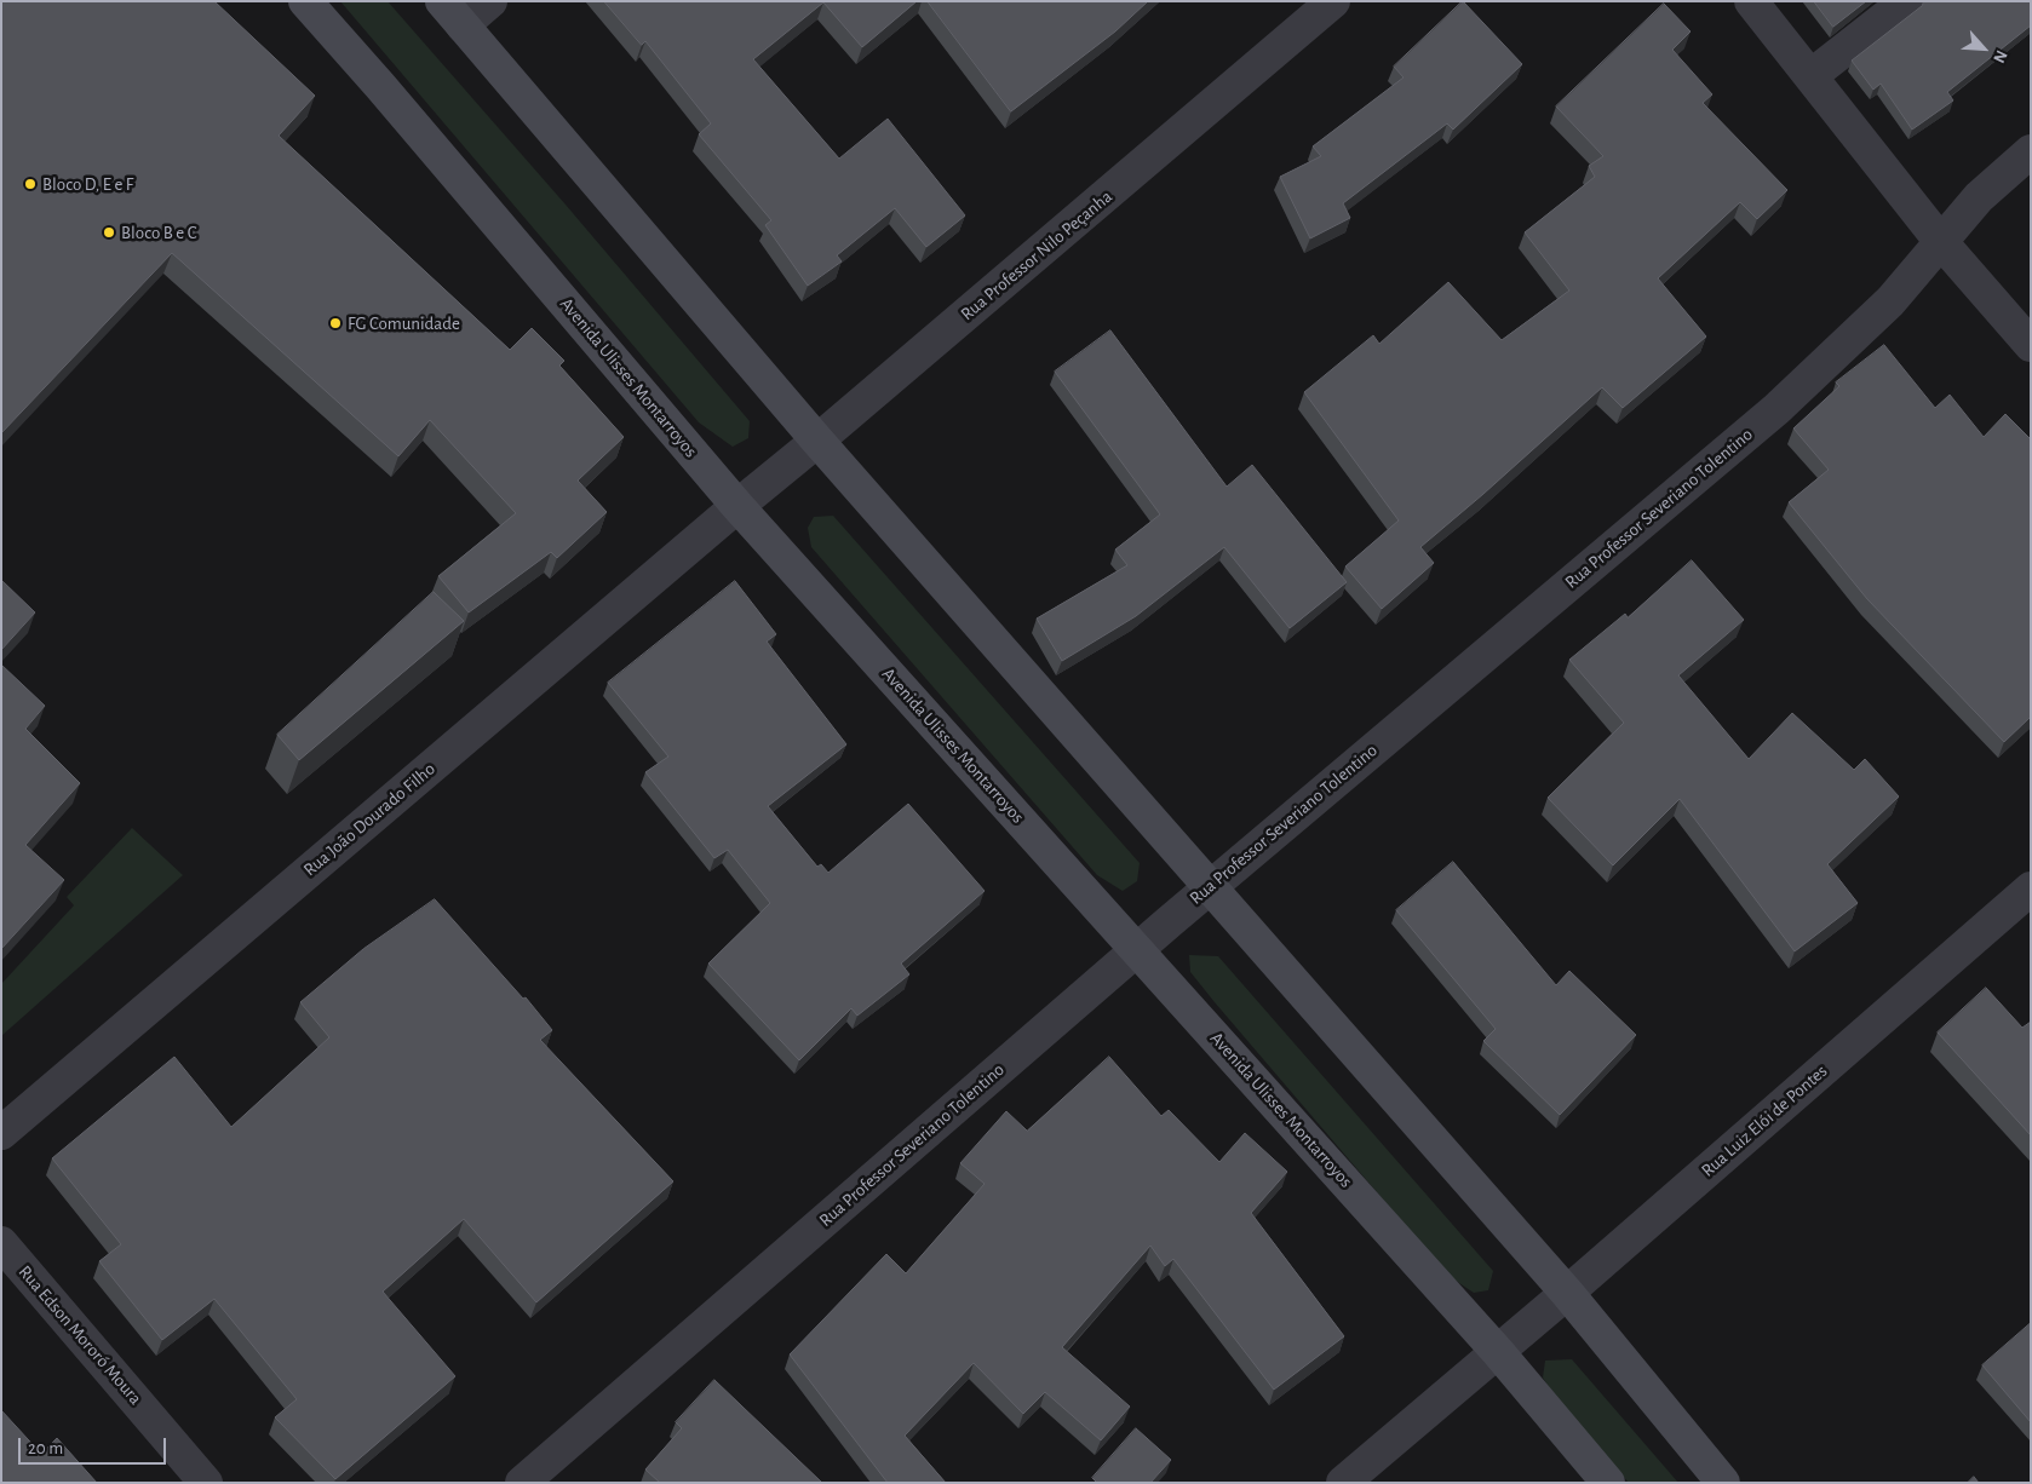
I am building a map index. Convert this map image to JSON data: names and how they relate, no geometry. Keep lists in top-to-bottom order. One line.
{"streets":{"main road":["Avenida Ulisses Montarroyos"],"street":["Rua Professor Nilo Peçanha","Rua Professor Severiano Tolentino","Rua João Dourado Filho","Rua Luiz Elói de Pontes","Rua Edson Mororó Moura"]},"crossings":[["Rua Professor Nilo Peçanha","Avenida Ulisses Montarroyos"],["Rua Professor Nilo Peçanha","Rua João Dourado Filho"],["Avenida Ulisses Montarroyos","Rua Professor Severiano Tolentino"],["Avenida Ulisses Montarroyos","Rua João Dourado Filho"],["Avenida Ulisses Montarroyos","Rua Luiz Elói de Pontes"]],"places":["Bloco D, E e F","Bloco B e C","FG Comunidade"],"scale_bar":"20 m","north":"bottom right"}
